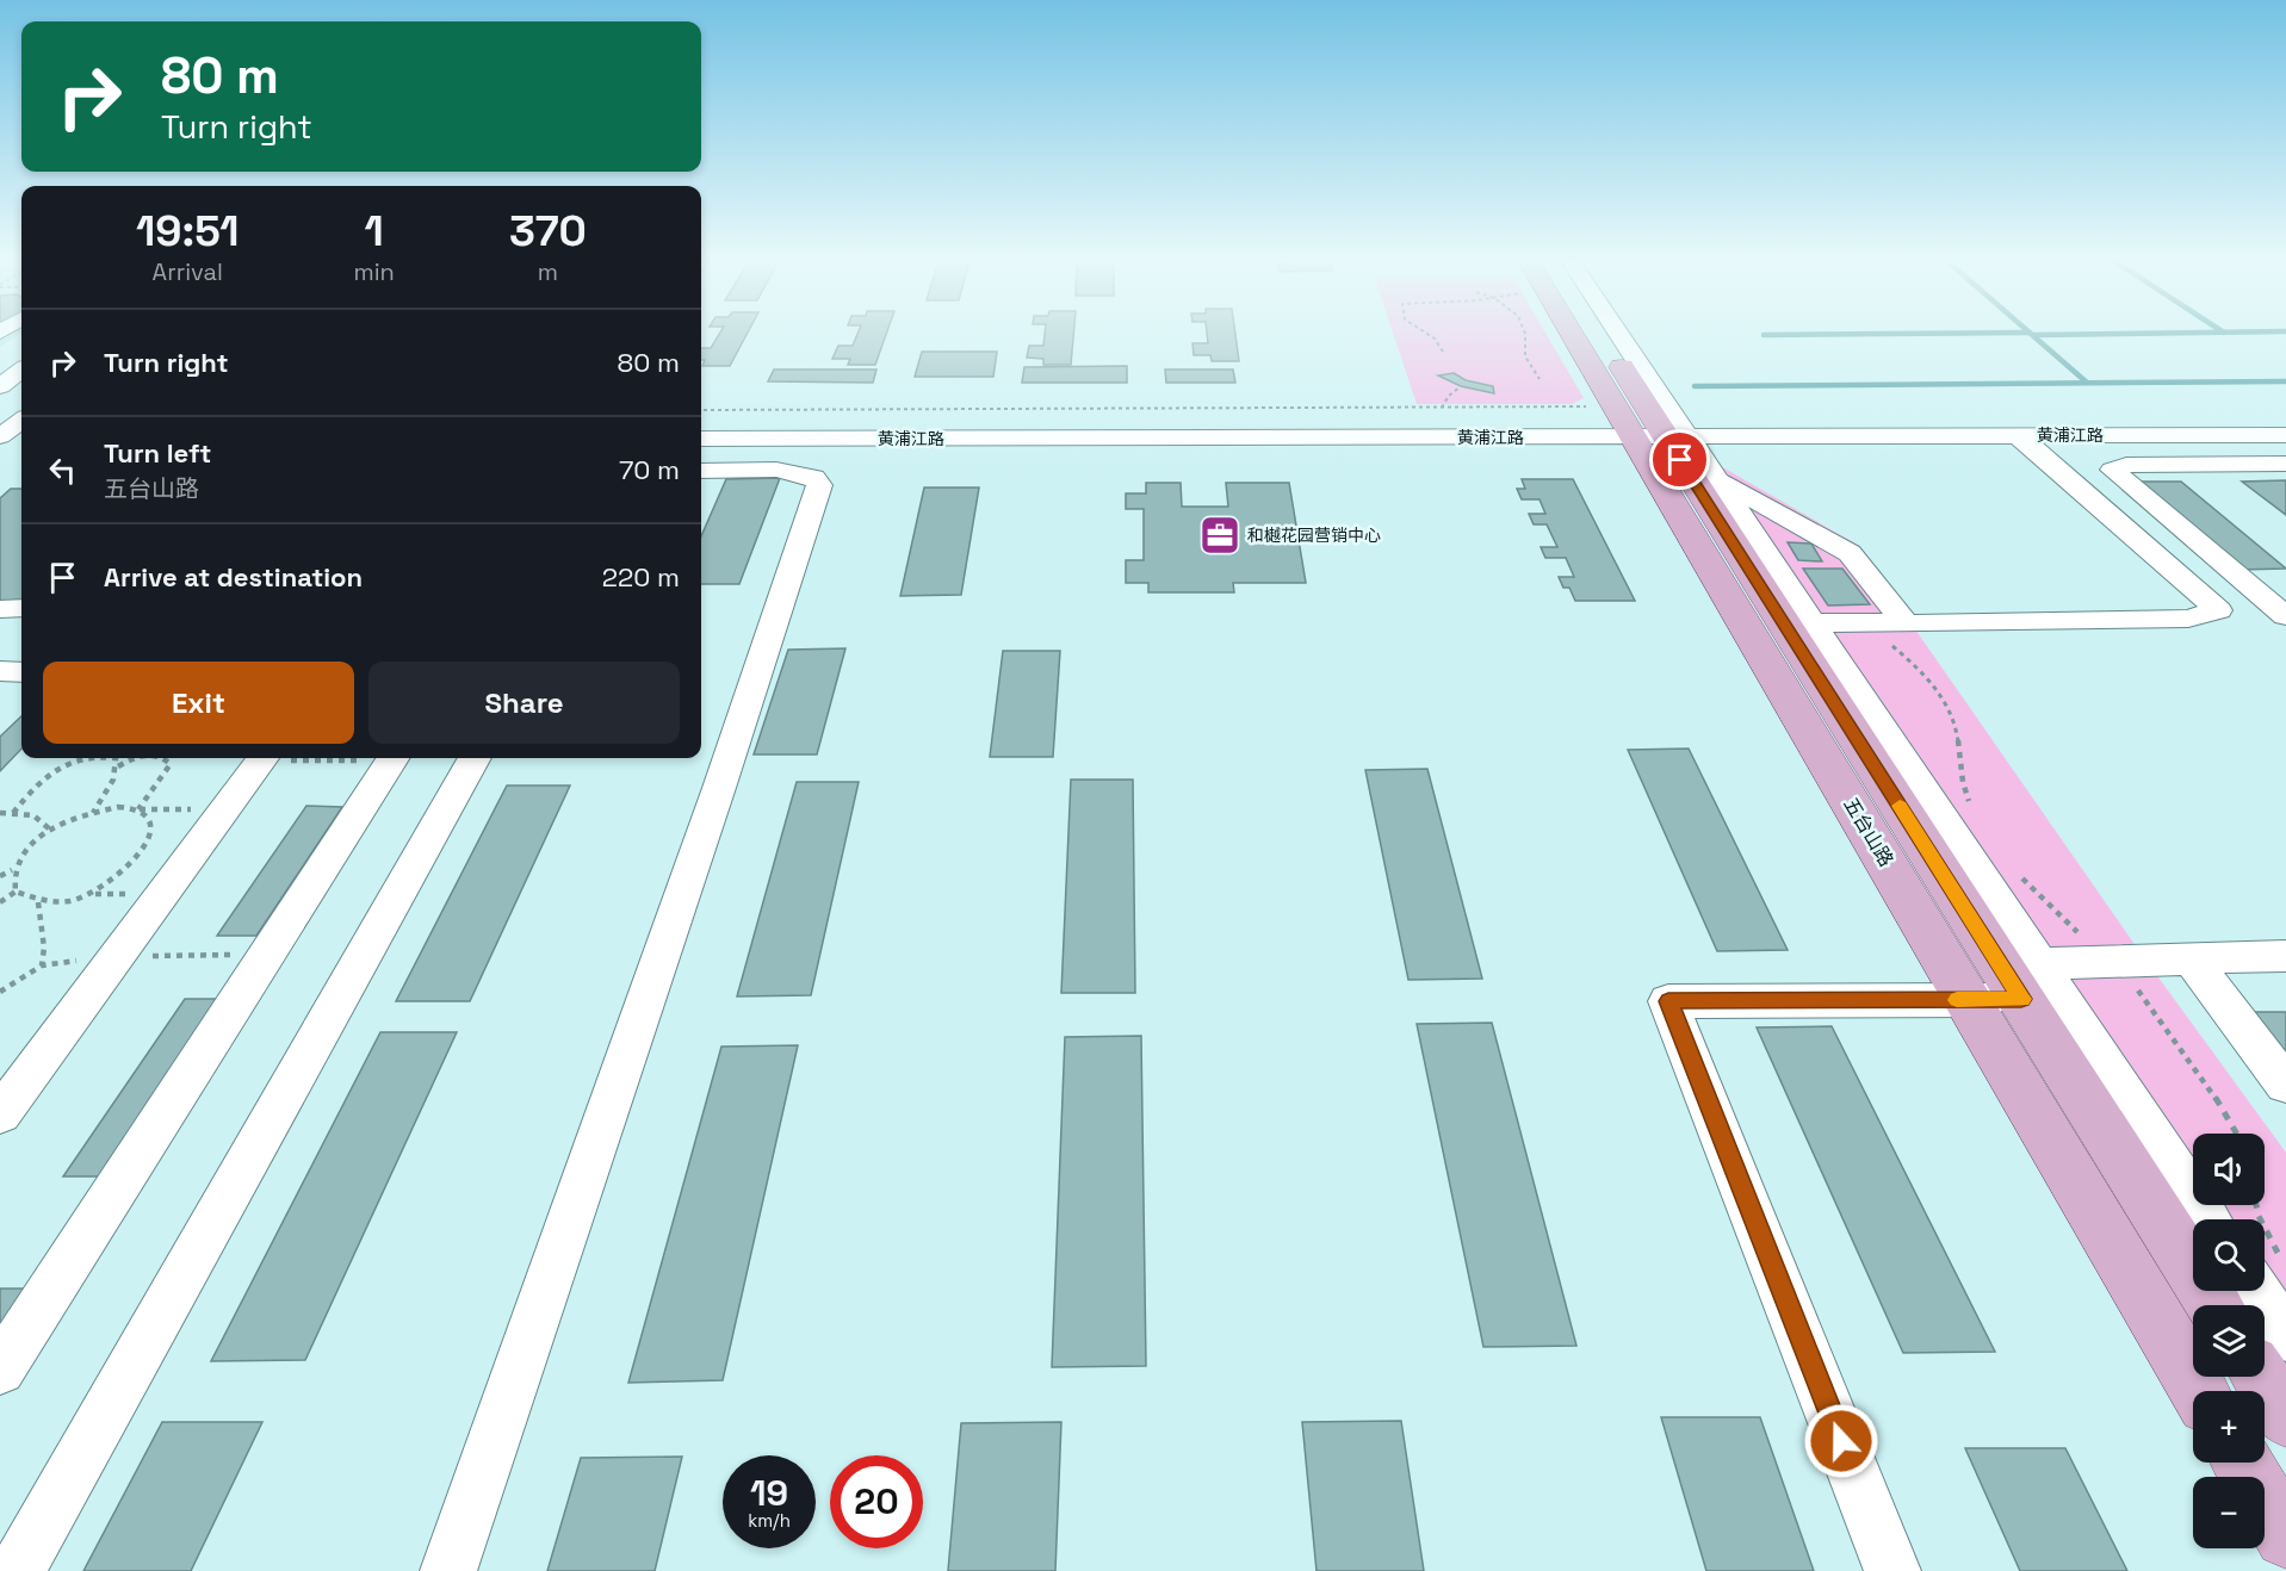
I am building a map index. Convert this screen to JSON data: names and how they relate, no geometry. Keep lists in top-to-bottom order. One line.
{"streets":{"main road":["五台山路"],"street":["黄浦江路"]},"crossings":[["黄浦江路","五台山路"]],"places":{"office":["和樾花园营销中心"]},"page":{"turn":["80 m","Turn right"],"eta":["19:51","Arrival","1","min","370","m"],"list":[{"name":"Turn right","value":"80 m"},{"name":"Turn left","note":"五台山路","value":"70 m"},{"name":"Arrive at destination","value":"220 m"}],"buttons":["Exit","Share"],"map_buttons":["+","−"],"speed":"19 km/h","limit":"20"}}
